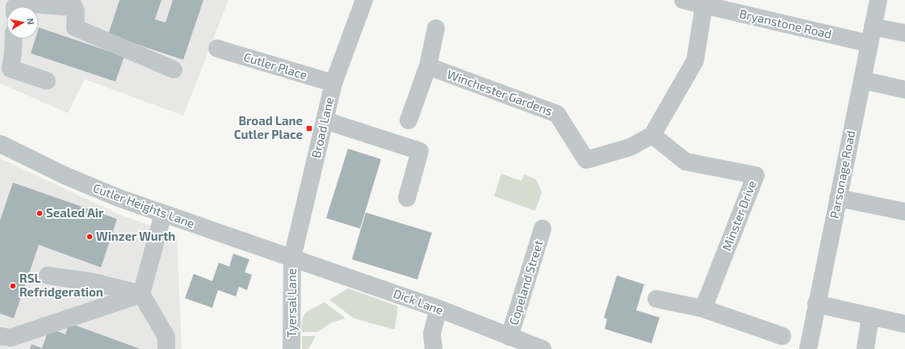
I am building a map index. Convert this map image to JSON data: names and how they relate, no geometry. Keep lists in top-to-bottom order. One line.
{"streets":{"street":["Bryanstone Road","Cutler Place","Winchester Gardens","Broad Lane","Parsonage Road","Cutler Heights Lane","Minster Drive","Copeland Street","Dick Lane","Tyersal Lane"]},"crossings":[["Bryanstone Road","Parsonage Road"],["Cutler Place","Broad Lane"],["Winchester Gardens","Minster Drive"],["Broad Lane","Cutler Heights Lane"],["Broad Lane","Dick Lane"],["Broad Lane","Tyersal Lane"],["Cutler Heights Lane","Dick Lane"],["Cutler Heights Lane","Tyersal Lane"],["Copeland Street","Dick Lane"],["Dick Lane","Tyersal Lane"]],"places":{"transit":["Broad Lane Cutler Place"],"other":["Sealed Air","Winzer Wurth","RSL Refridgeration"]},"north":"right"}
